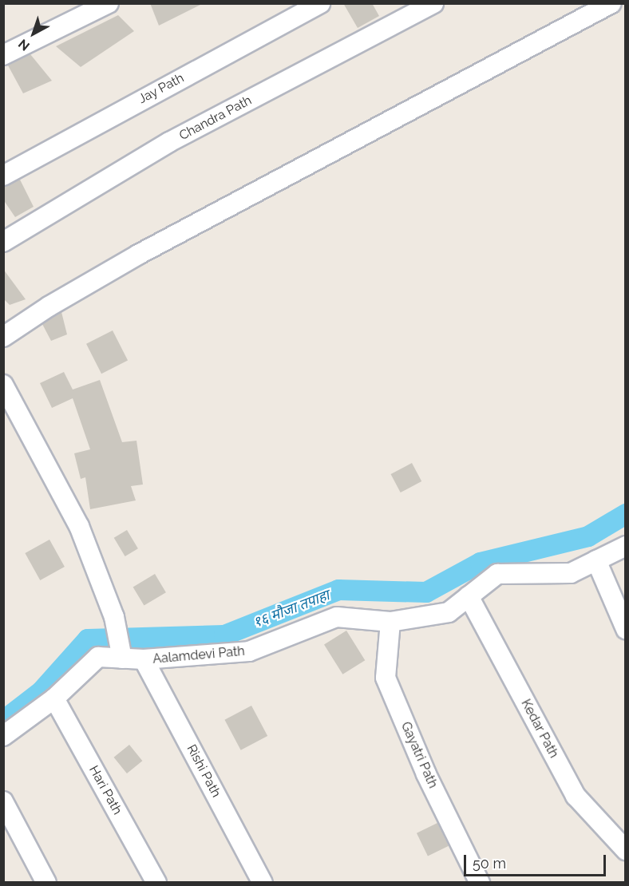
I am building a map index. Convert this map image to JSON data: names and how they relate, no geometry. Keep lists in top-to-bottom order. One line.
{"streets":{"street":["Jay Path","Chandra Path","Aalamdevi Path","Kedar Path","Gayatri Path","Rishi Path","Hari Path"]},"crossings":[["Aalamdevi Path","Kedar Path"],["Aalamdevi Path","Gayatri Path"],["Aalamdevi Path","Rishi Path"],["Aalamdevi Path","Hari Path"]],"water":["१६ मौजा तपाहा"],"scale_bar":"50 m","north":"bottom left"}
